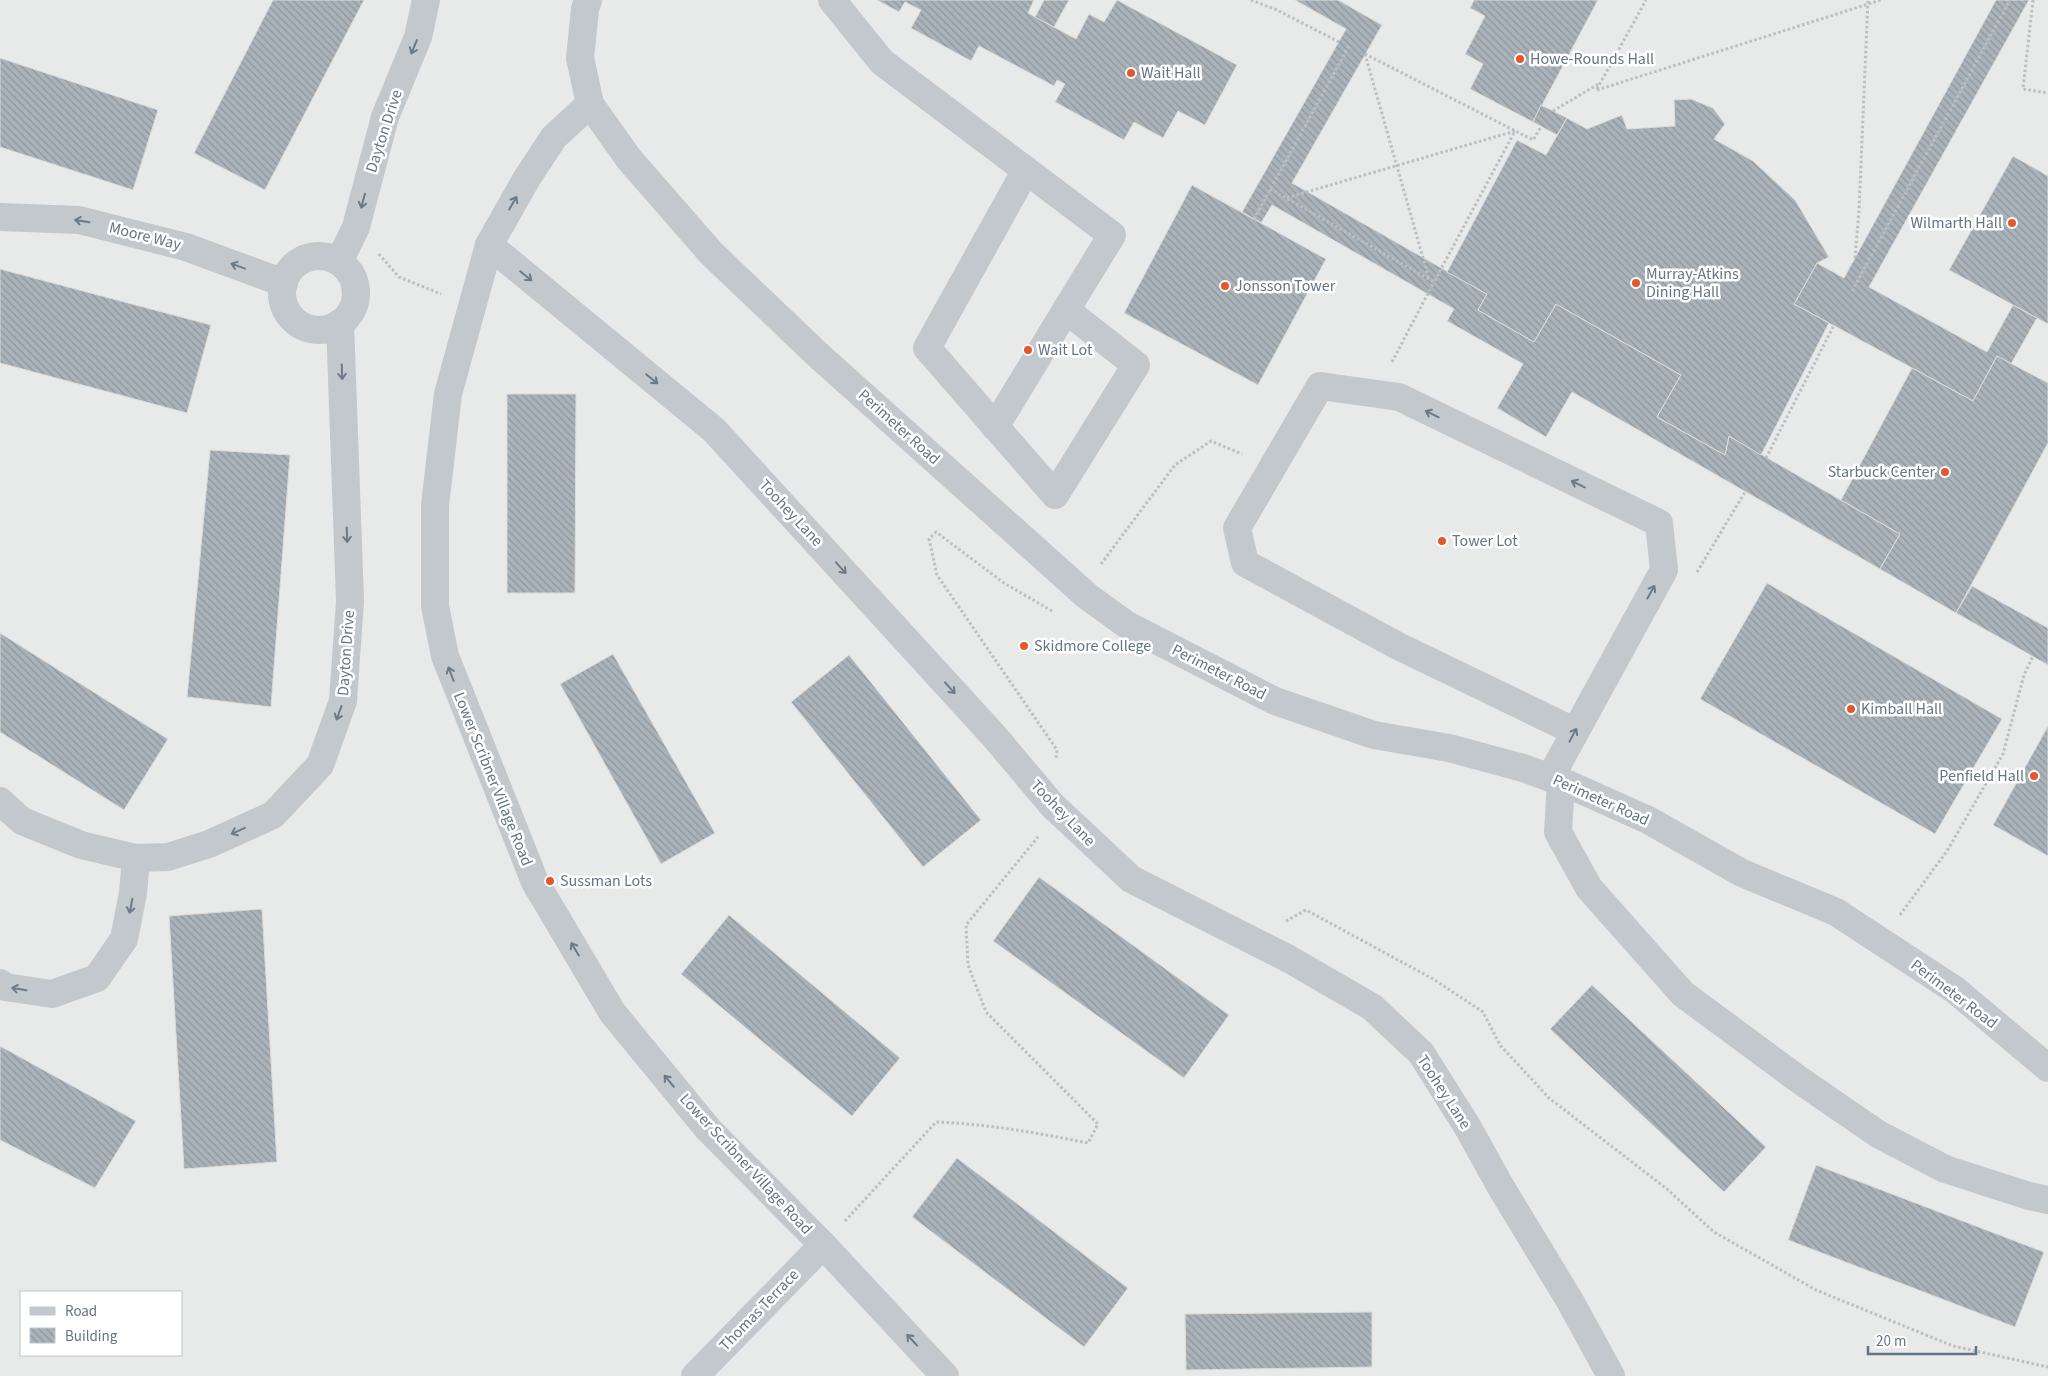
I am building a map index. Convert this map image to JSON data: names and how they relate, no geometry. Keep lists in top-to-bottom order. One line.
{"streets":{"lane":["Dayton Drive","Moore Way","Perimeter Road","Toohey Lane","Lower Scribner Village Road","Thomas Terrace"]},"crossings":[["Dayton Drive","Moore Way"],["Perimeter Road","Lower Scribner Village Road"],["Toohey Lane","Lower Scribner Village Road"],["Lower Scribner Village Road","Thomas Terrace"]],"one_way":["Dayton Drive","Moore Way","Toohey Lane","Lower Scribner Village Road"],"places":["Howe-Rounds Hall","Wait Hall","Wilmarth Hall","Murray-Atkins Dining Hall","Jonsson Tower","Wait Lot","Starbuck Center","Tower Lot","Skidmore College","Kimball Hall","Penfield Hall","Sussman Lots"],"legend":["Road","Building"],"scale_bar":"20 m"}
